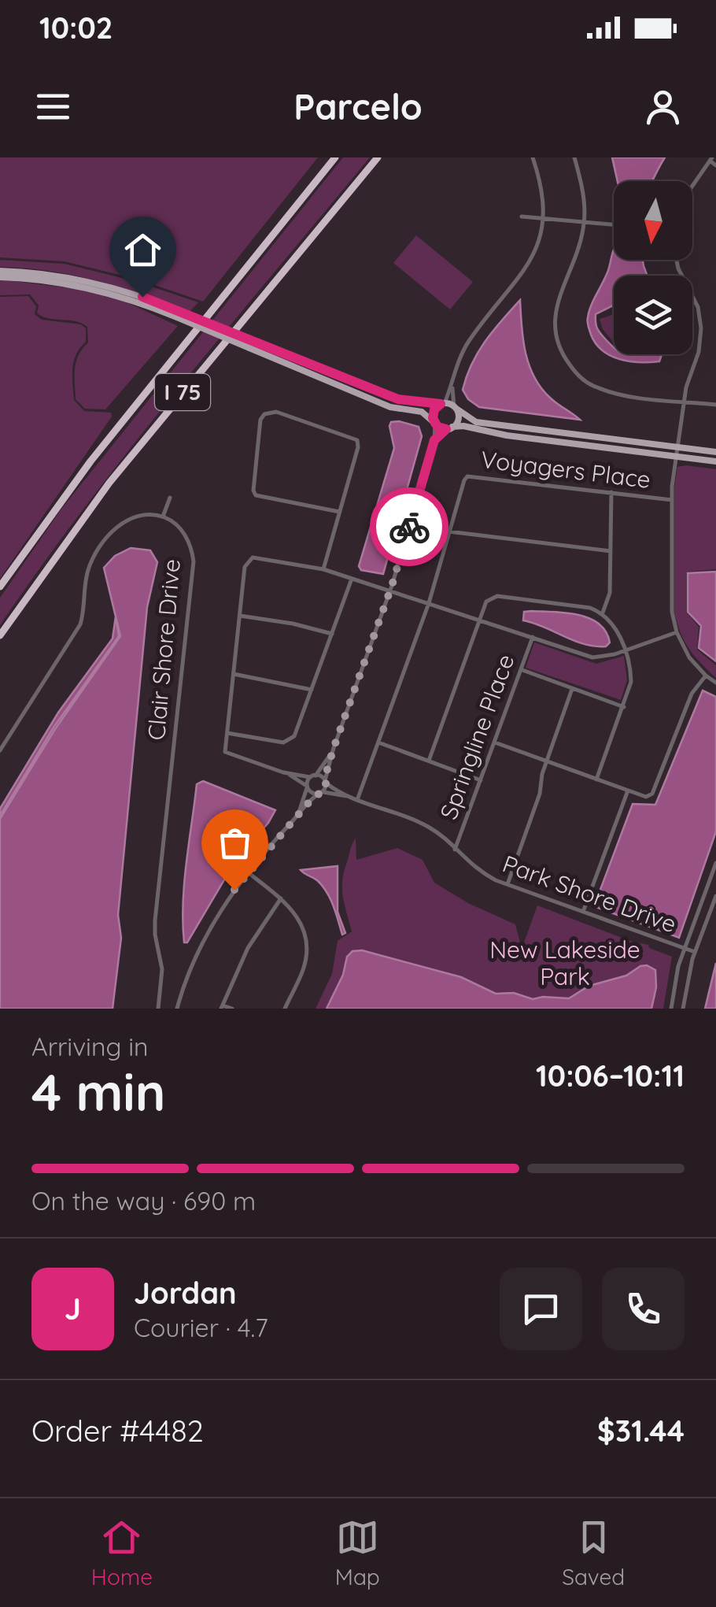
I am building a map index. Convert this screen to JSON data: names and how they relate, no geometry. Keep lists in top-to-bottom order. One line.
{"streets":{"highway":["I 75"],"street":["Voyagers Place","Clair Shore Drive","Springline Place","Park Shore Drive"]},"crossings":[["Voyagers Place","Park Shore Drive"],["Springline Place","Park Shore Drive"]],"parks":["New Lakeside Park"],"north":"bottom","page":{"status":"10:02","header":"Parcelo","heading":["4 min","Arriving in","10:06–10:11"],"panel":["Jordan","Courier · 4.7","Order #4482","$31.44"],"bar":"On the way · 690 m","round":"J","tabs":["Home","Map","Saved"]}}
